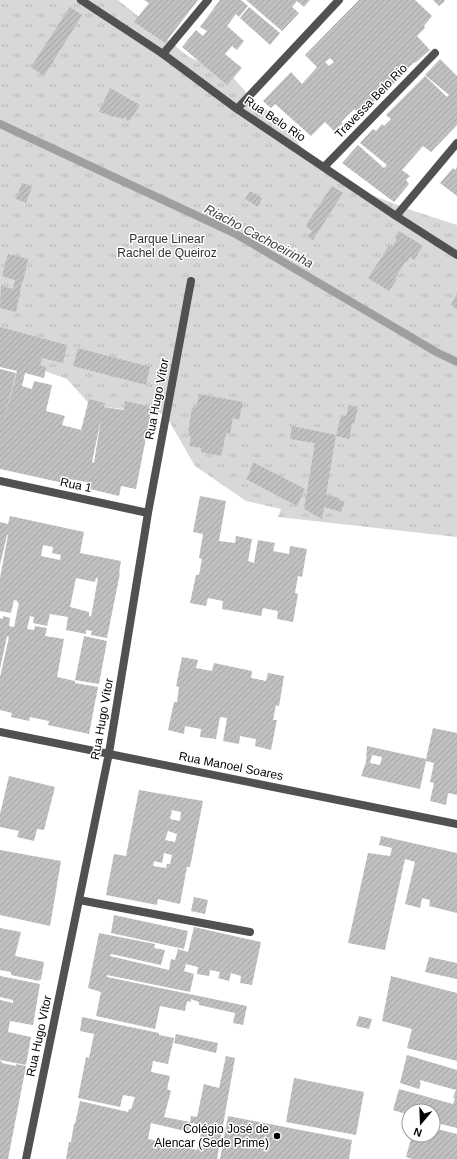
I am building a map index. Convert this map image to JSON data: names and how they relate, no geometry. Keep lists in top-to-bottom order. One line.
{"streets":{"street":["Travessa Belo Rio","Rua Belo Rio","Rua Hugo Vítor","Rua 1","Rua Manoel Soares"]},"crossings":[["Travessa Belo Rio","Rua Belo Rio"],["Rua Hugo Vítor","Rua 1"],["Rua Hugo Vítor","Rua Manoel Soares"]],"water":["Riacho Cachoeirinha"],"parks":["Parque Linear Rachel de Queiroz"],"places":["Colégio José de Alencar (Sede Prime)"],"north":"bottom"}
